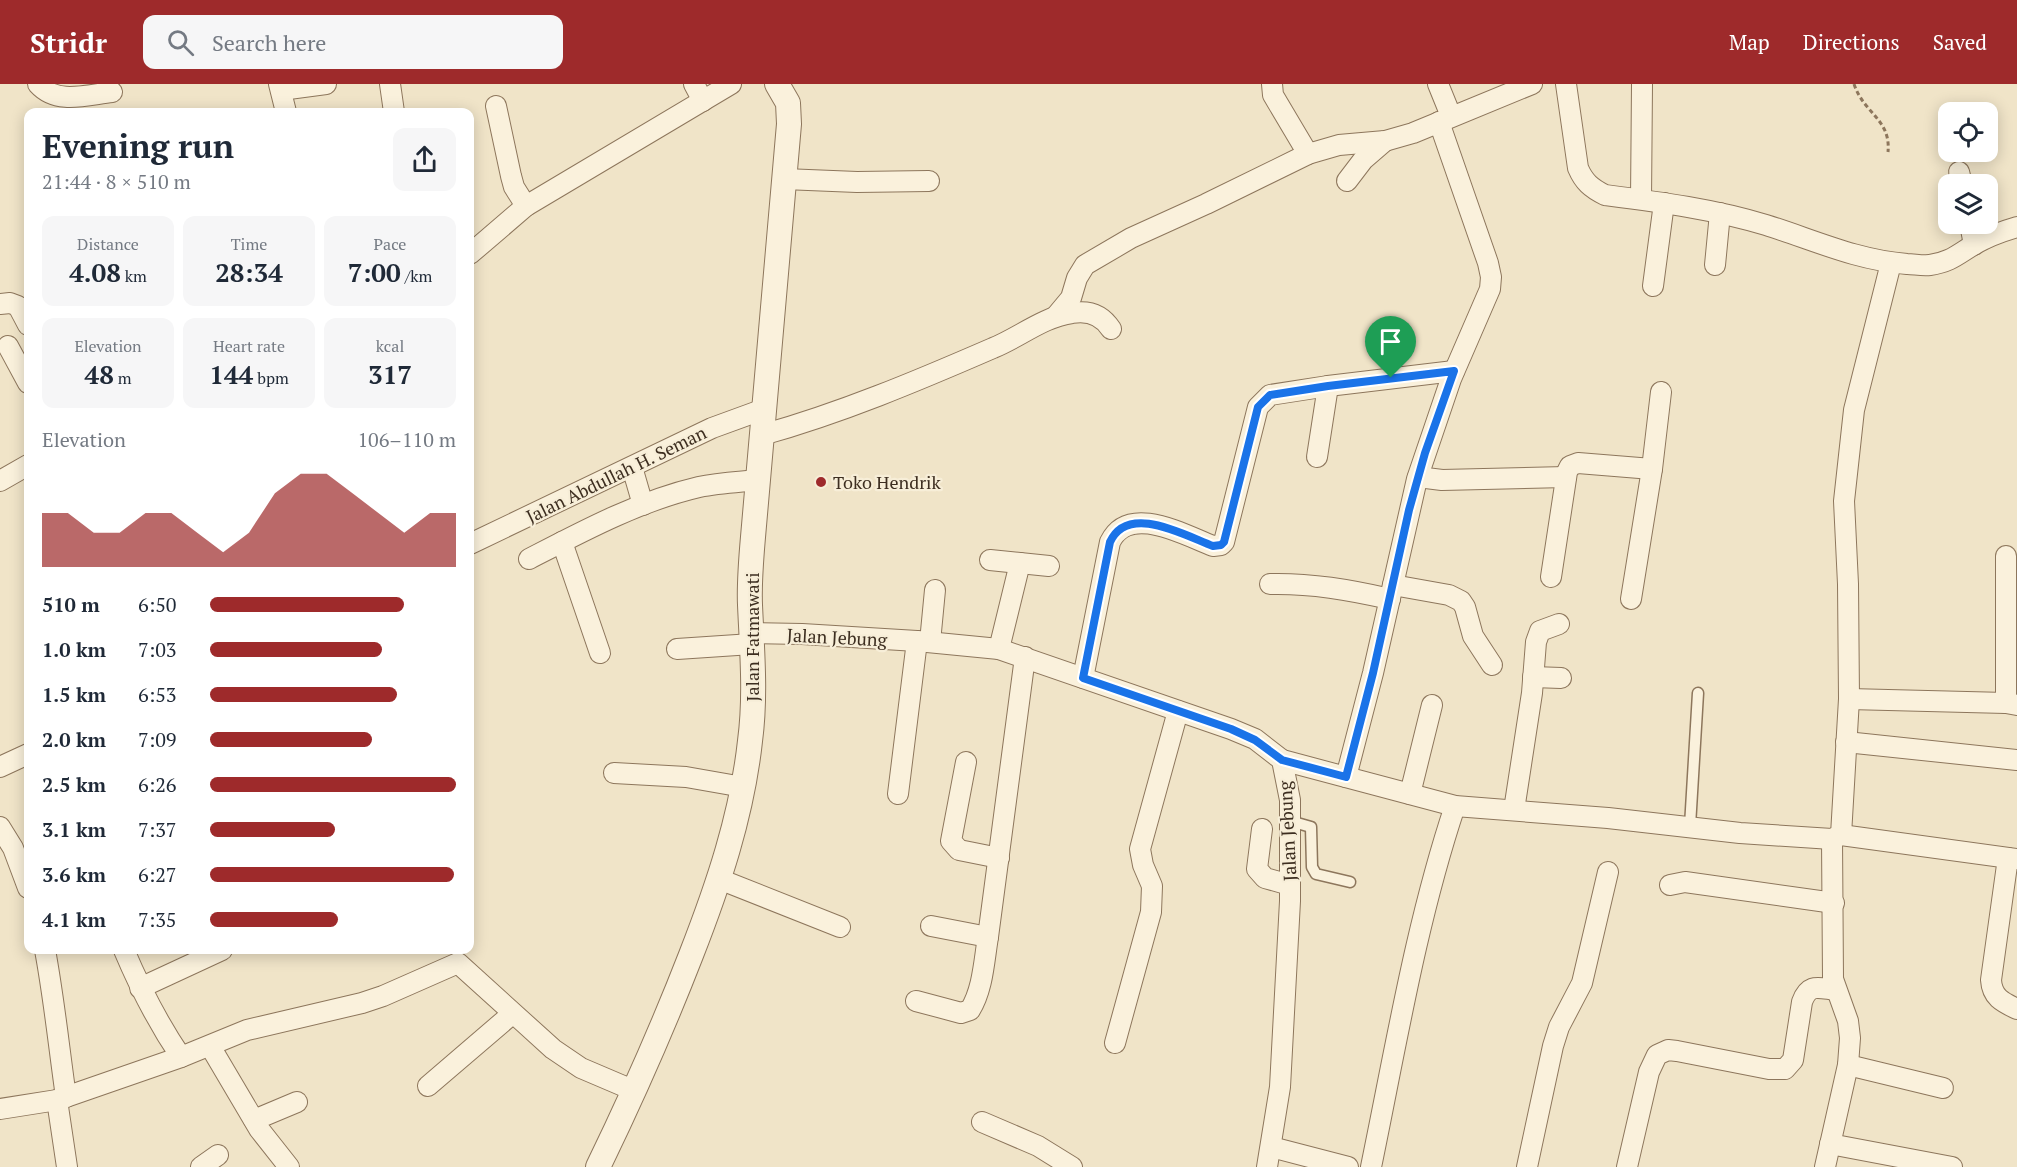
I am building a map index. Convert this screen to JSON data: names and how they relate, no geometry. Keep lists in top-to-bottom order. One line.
{"streets":{"street":["Jalan Abdullah H. Seman","Jalan Fatmawati","Jalan Jebung"]},"crossings":[["Jalan Abdullah H. Seman","Jalan Fatmawati"],["Jalan Fatmawati","Jalan Jebung"]],"places":["Toko Hendrik"],"page":{"header":"Stridr","search":"Search here","nav":["Map","Directions","Saved"],"heading":["Evening run","21:44 · 8 × 510 m"],"stats":[["Distance","4.08 km"],["Time","28:34"],["Pace","7:00 /km"],["Elevation","48 m"],["Heart rate","144 bpm"],["kcal","317"]],"chart":["Elevation","106–110 m"],"list":[{"name":"510 m","note":"6:50"},{"name":"1.0 km","note":"7:03"},{"name":"1.5 km","note":"6:53"},{"name":"2.0 km","note":"7:09"},{"name":"2.5 km","note":"6:26"},{"name":"3.1 km","note":"7:37"},{"name":"3.6 km","note":"6:27"},{"name":"4.1 km","note":"7:35"}]}}
